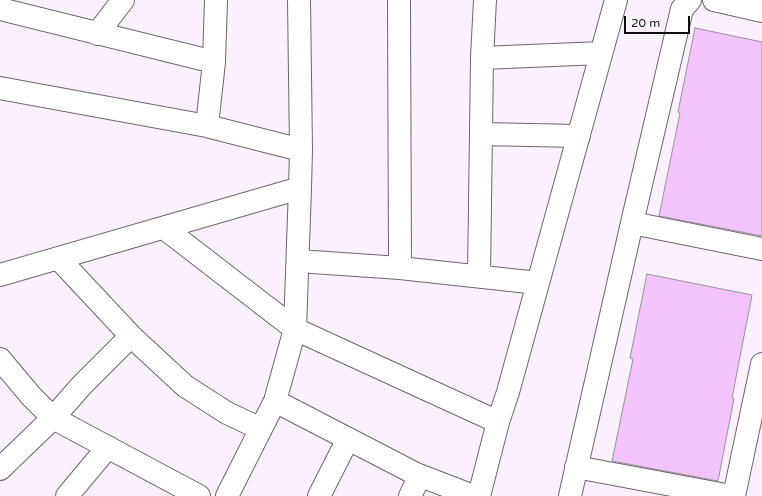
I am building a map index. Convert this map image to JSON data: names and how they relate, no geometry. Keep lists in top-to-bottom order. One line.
{"scale_bar":"20 m"}
